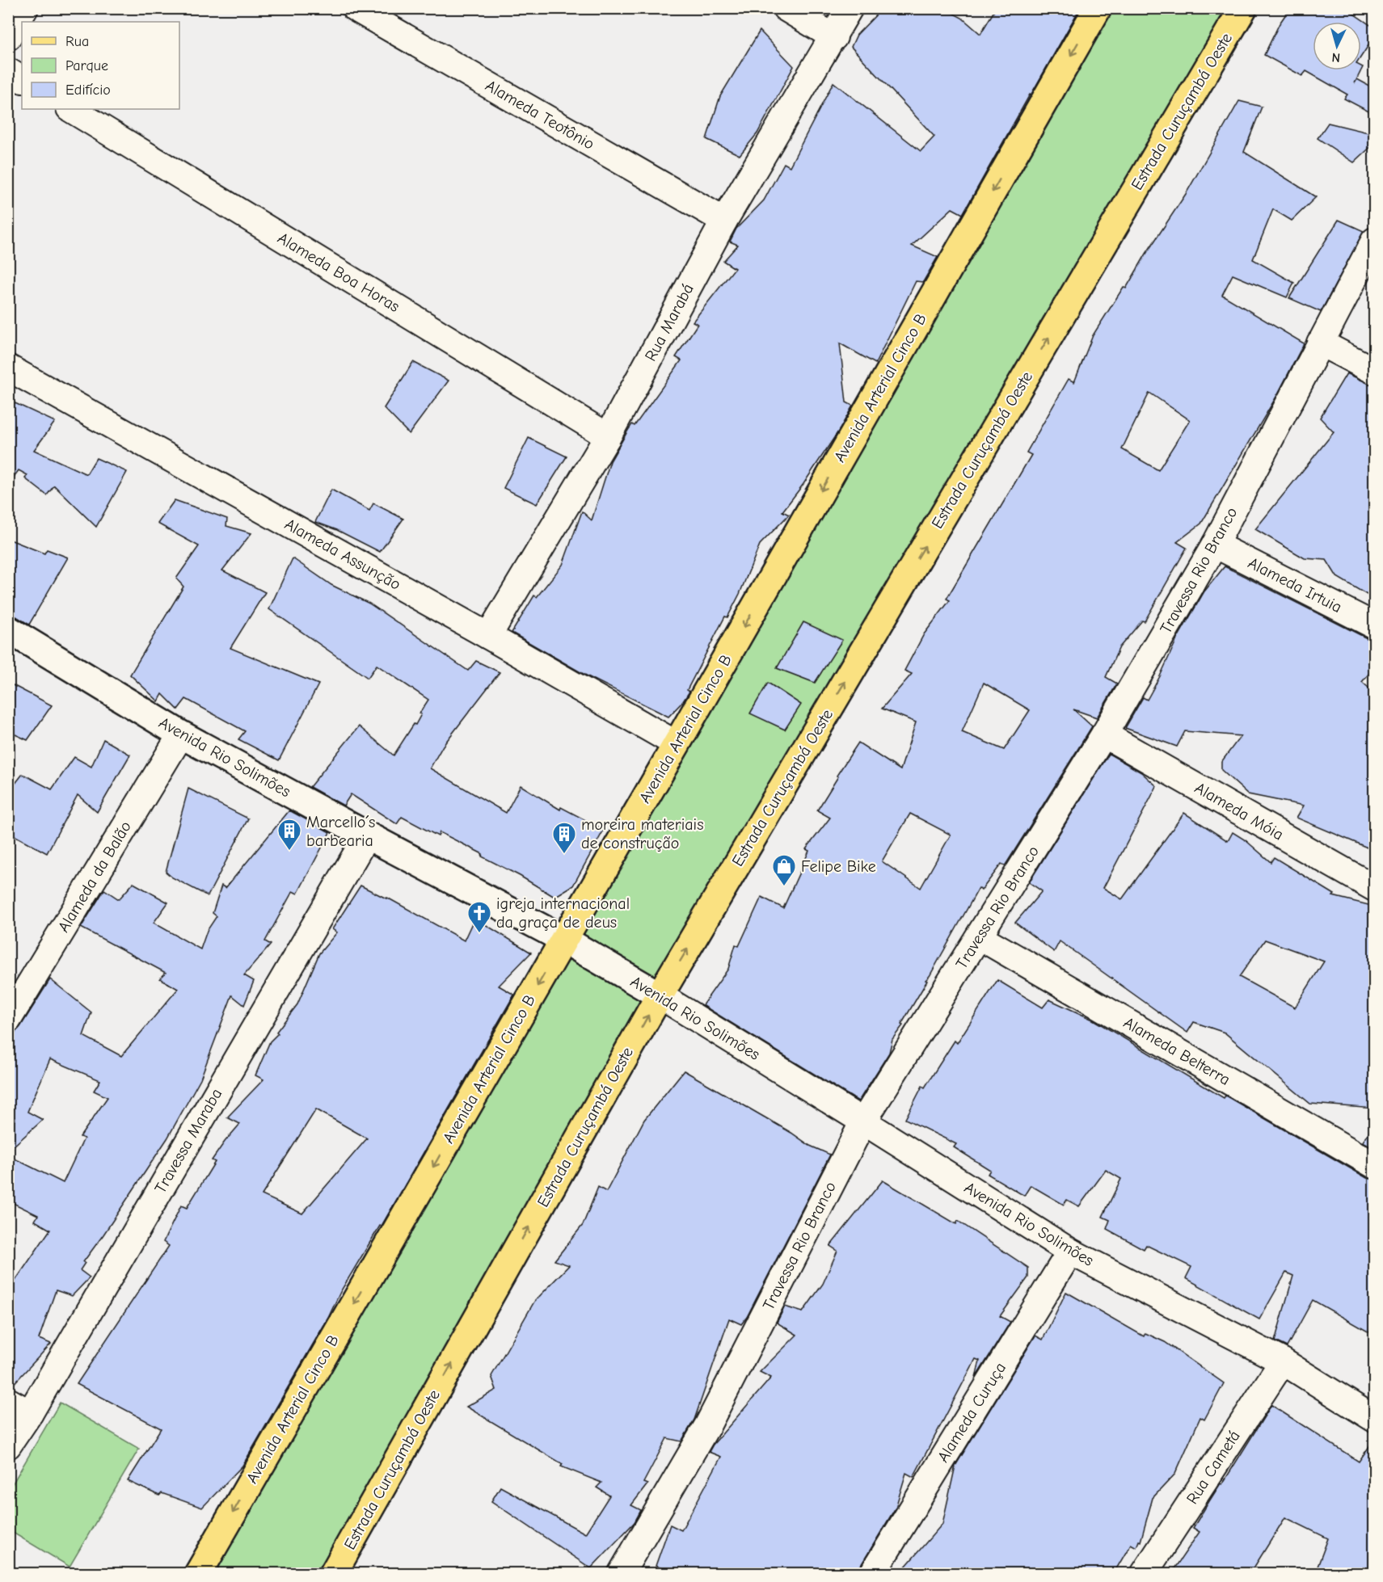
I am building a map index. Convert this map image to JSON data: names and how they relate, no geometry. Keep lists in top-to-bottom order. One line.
{"streets":{"main road":["Estrada Curuçambá Oeste","Avenida Arterial Cinco B","Avenida Rio Solimões"],"street":["Alameda Teotônio","Alameda Boa Horas","Rua Marabá","Alameda Assunção","Travessa Rio Branco","Alameda Irtuia","Alameda Móia","Alameda da Balão","Alameda Belterra","Travessa Maraba","Alameda Curuça","Rua Cametá"]},"crossings":[["Estrada Curuçambá Oeste","Avenida Rio Solimões"],["Alameda Teotônio","Rua Marabá"],["Alameda Boa Horas","Rua Marabá"],["Rua Marabá","Alameda Assunção"],["Avenida Arterial Cinco B","Alameda Assunção"],["Avenida Arterial Cinco B","Avenida Rio Solimões"],["Travessa Rio Branco","Alameda Irtuia"],["Travessa Rio Branco","Avenida Rio Solimões"],["Travessa Rio Branco","Alameda Móia"],["Travessa Rio Branco","Alameda Belterra"],["Avenida Rio Solimões","Alameda da Balão"],["Avenida Rio Solimões","Travessa Maraba"],["Avenida Rio Solimões","Alameda Curuça"],["Avenida Rio Solimões","Rua Cametá"]],"one_way":["Estrada Curuçambá Oeste","Avenida Arterial Cinco B"],"places":{"building":["Marcello´s barbearia","moreira materiais de construção"],"shop":["Felipe Bike"],"church":["igreja internacional da graça de deus"]},"legend":["Rua","Parque","Edifício"],"north":"bottom"}
